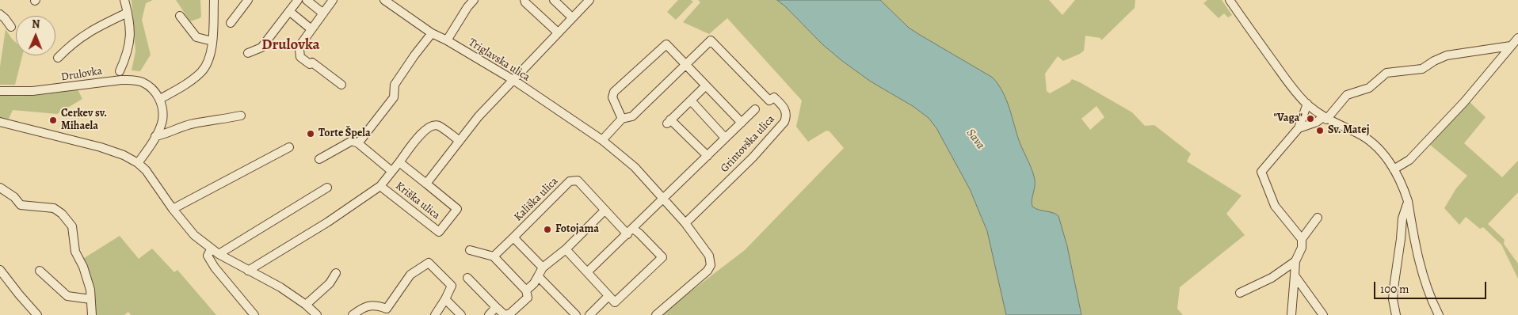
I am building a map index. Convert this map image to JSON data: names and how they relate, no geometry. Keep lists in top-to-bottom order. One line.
{"streets":{"street":["Triglavska ulica","Drulovka","Grintovška ulica","Kališka ulica","Kriška ulica"]},"crossings":[["Triglavska ulica","Grintovška ulica"],["Triglavska ulica","Kriška ulica"]],"districts":["Drulovka"],"water":["Sava"],"places":["\"Vaga\"","Cerkev sv. Mihaela","Sv. Matej","Torte Špela","Fotojama"],"scale_bar":"100 m","north":"top"}
